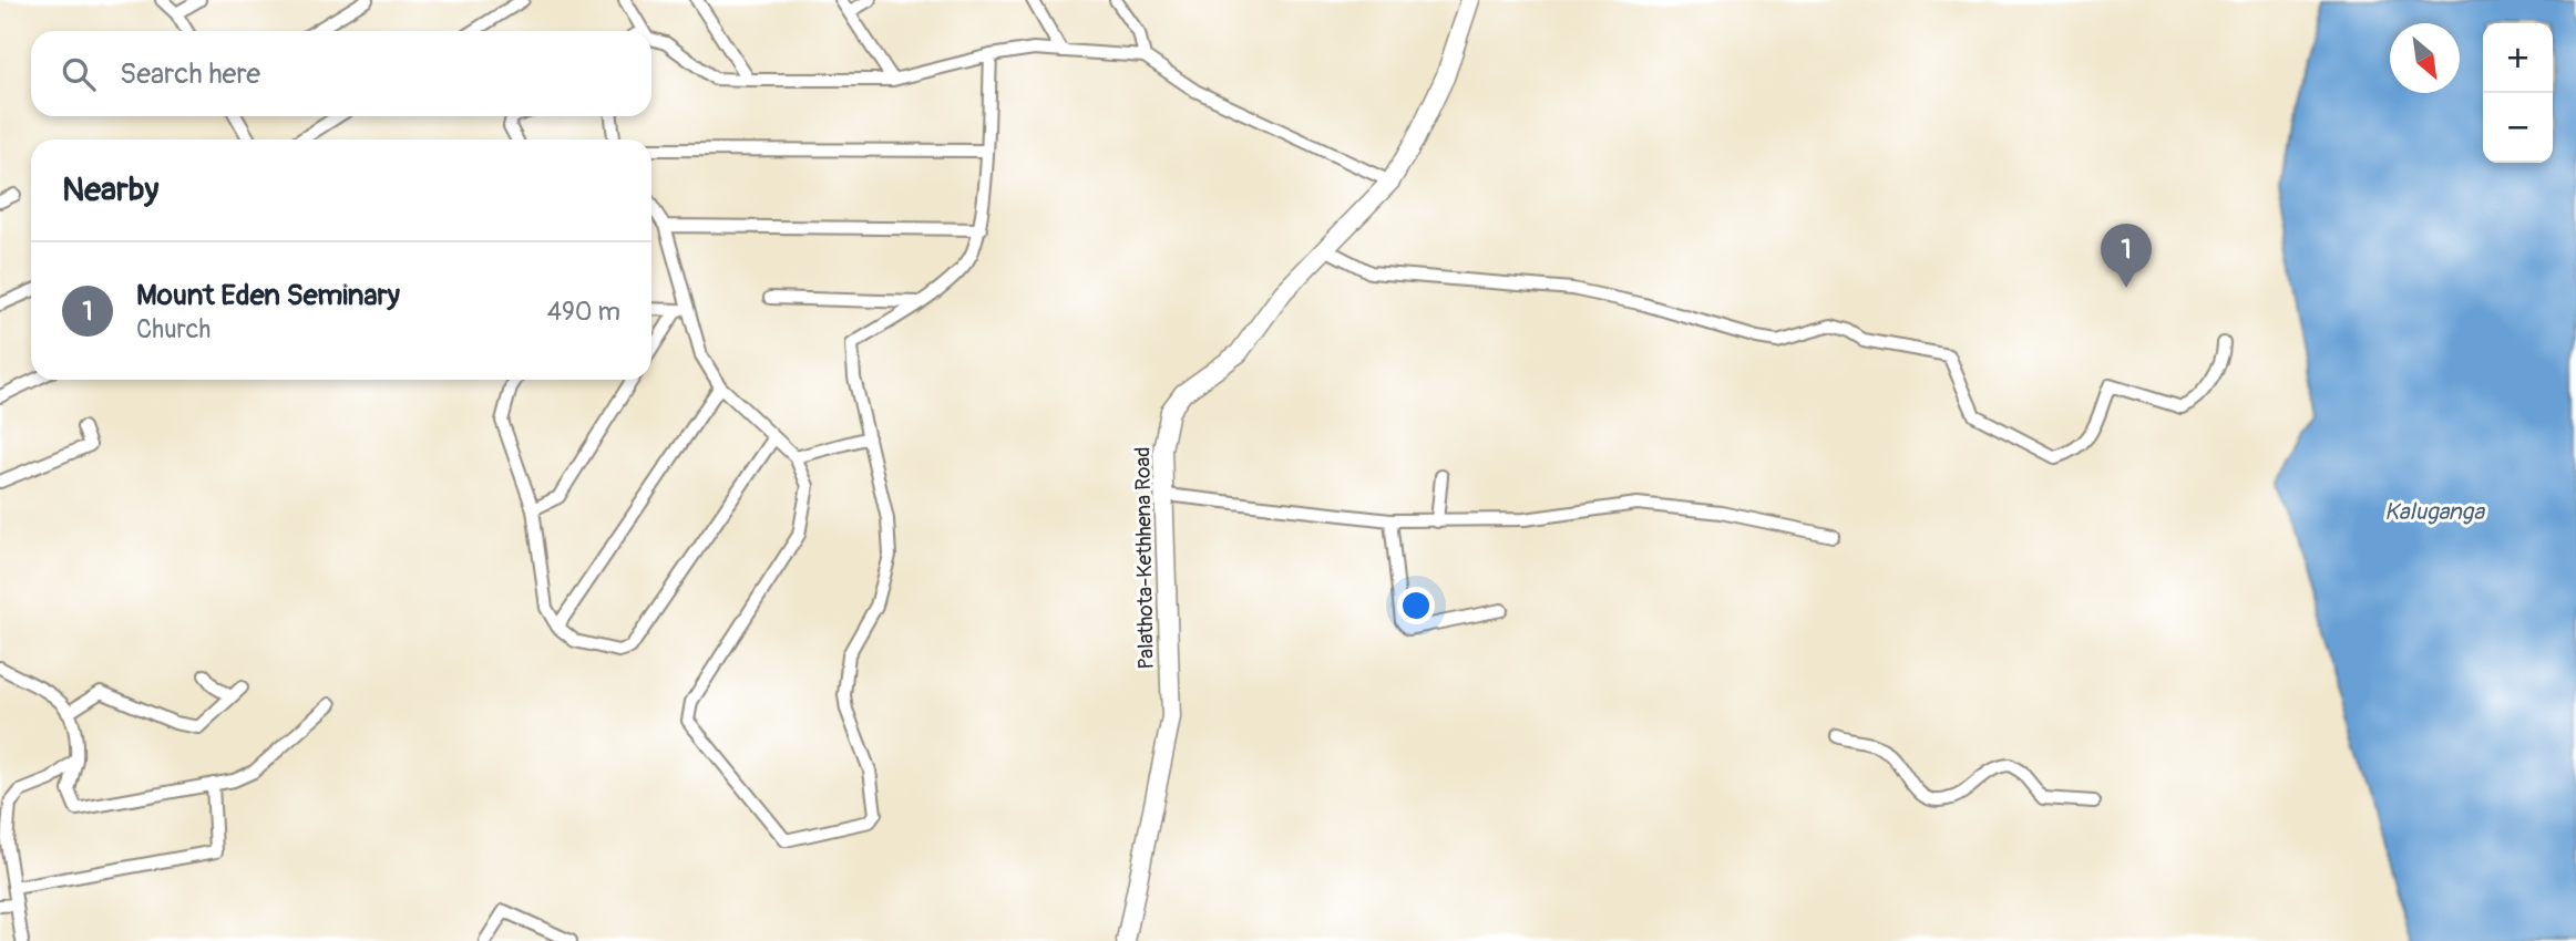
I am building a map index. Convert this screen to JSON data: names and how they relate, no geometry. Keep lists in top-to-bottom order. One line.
{"streets":{"street":["Palathota-Kethhena Road"]},"water":["Kaluganga"],"north":"bottom right","page":{"map_buttons":["+","−"],"search":"Search here","heading":"Nearby","pins":"1","list":[{"mark":"1","name":"Mount Eden Seminary","note":"Church","value":"490 m"}]}}
